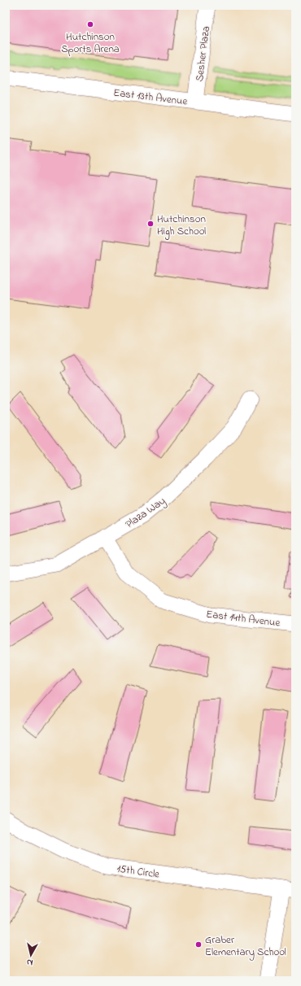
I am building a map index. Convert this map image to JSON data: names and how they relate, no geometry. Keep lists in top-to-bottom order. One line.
{"streets":{"street":["Sesher Plaza","East 13th Avenue","Plaza Way","East 14th Avenue","15th Circle"]},"crossings":[["Sesher Plaza","East 13th Avenue"],["Plaza Way","East 14th Avenue"]],"places":["Hutchinson Sports Arena","Hutchinson High School","Graber Elementary School"],"north":"bottom"}
